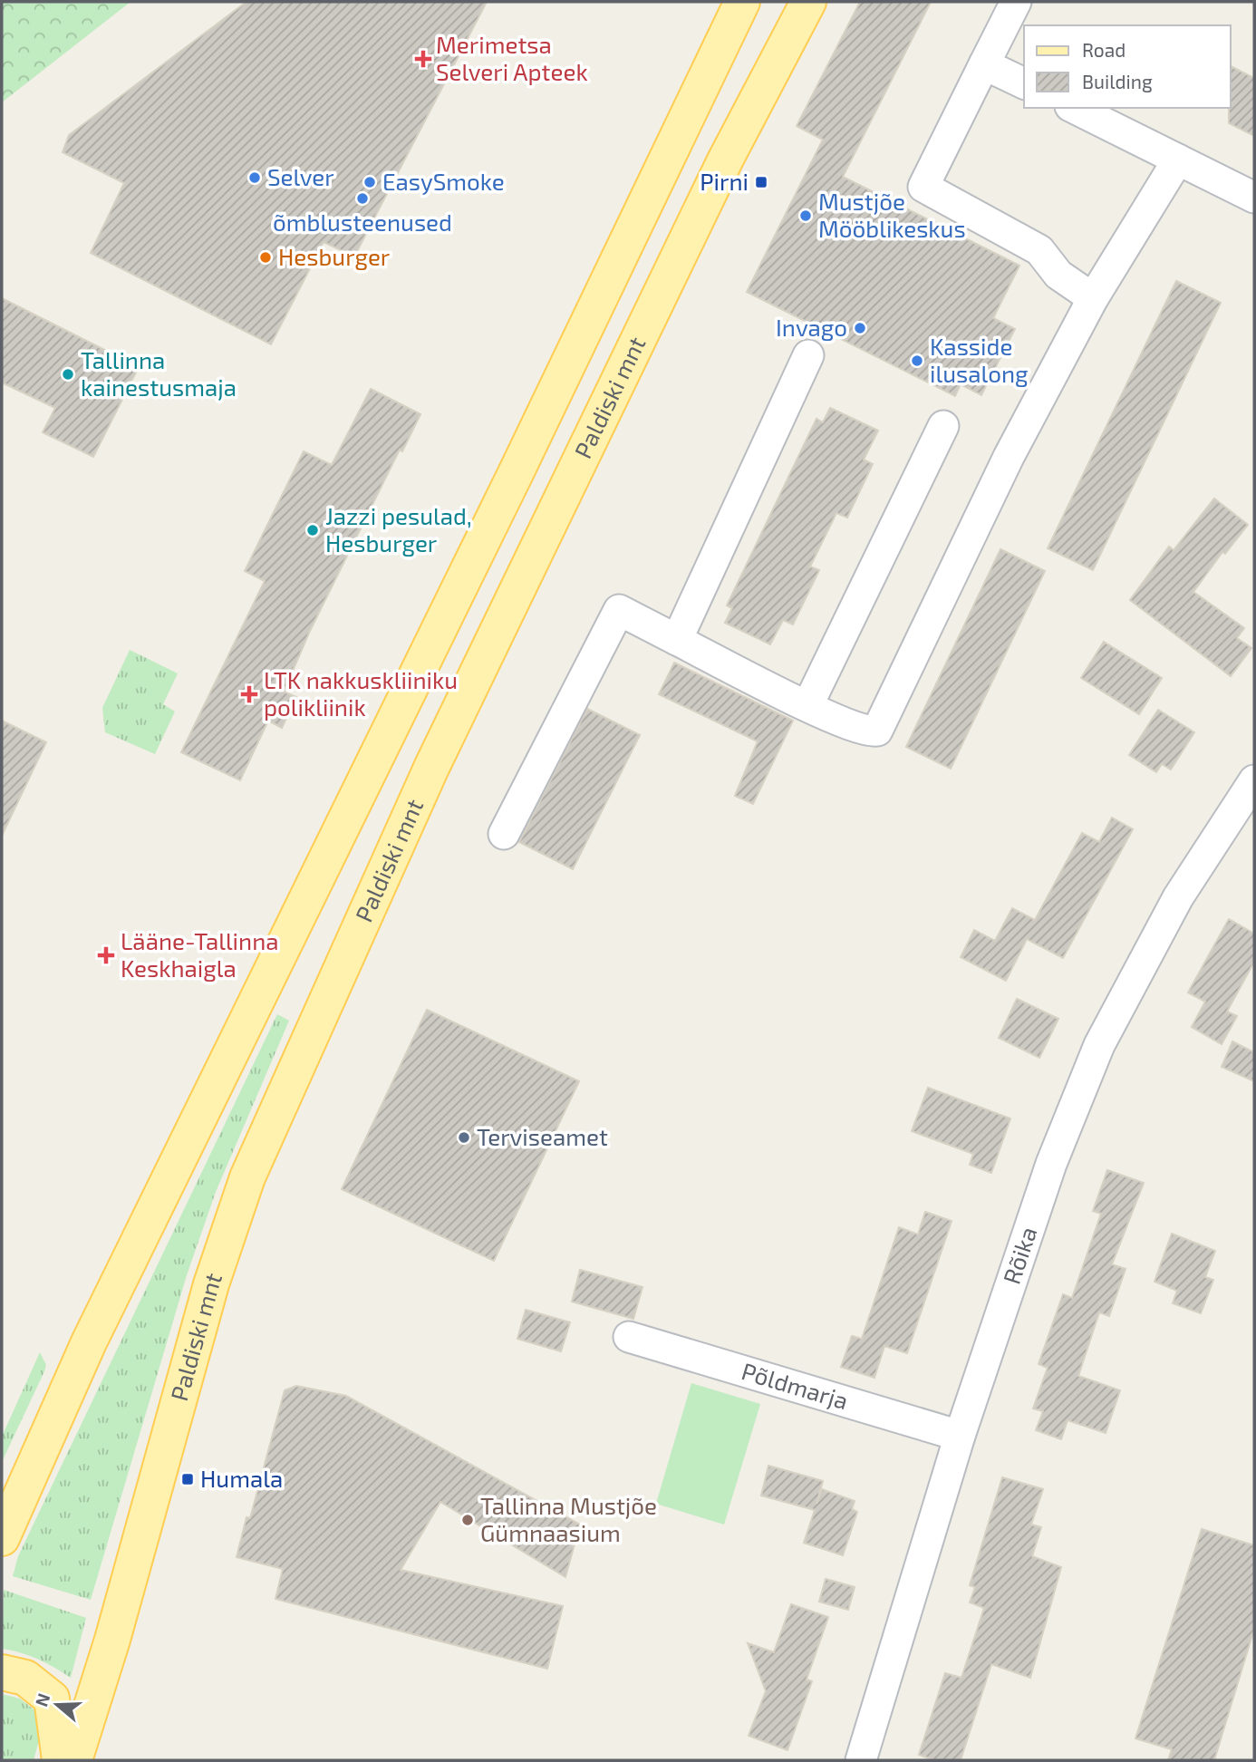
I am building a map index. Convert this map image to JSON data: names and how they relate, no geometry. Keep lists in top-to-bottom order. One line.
{"streets":{"main road":["Paldiski mnt"],"street":["Rõika","Põldmarja"]},"crossings":[["Rõika","Põldmarja"]],"places":{"health":["Merimetsa Selveri Apteek","LTK nakkuskliiniku polikliinik","Lääne-Tallinna Keskhaigla"],"other":["Selver","EasySmoke","õmblusteenused","Mustjõe Mööblikeskus","Hesburger","Invago","Kasside ilusalong","Tallinna kainestusmaja","Jazzi pesulad, Hesburger","Terviseamet","Tallinna Mustjõe Gümnaasium"],"transit":["Pirni","Humala"]},"legend":["Road","Building"],"north":"left"}
